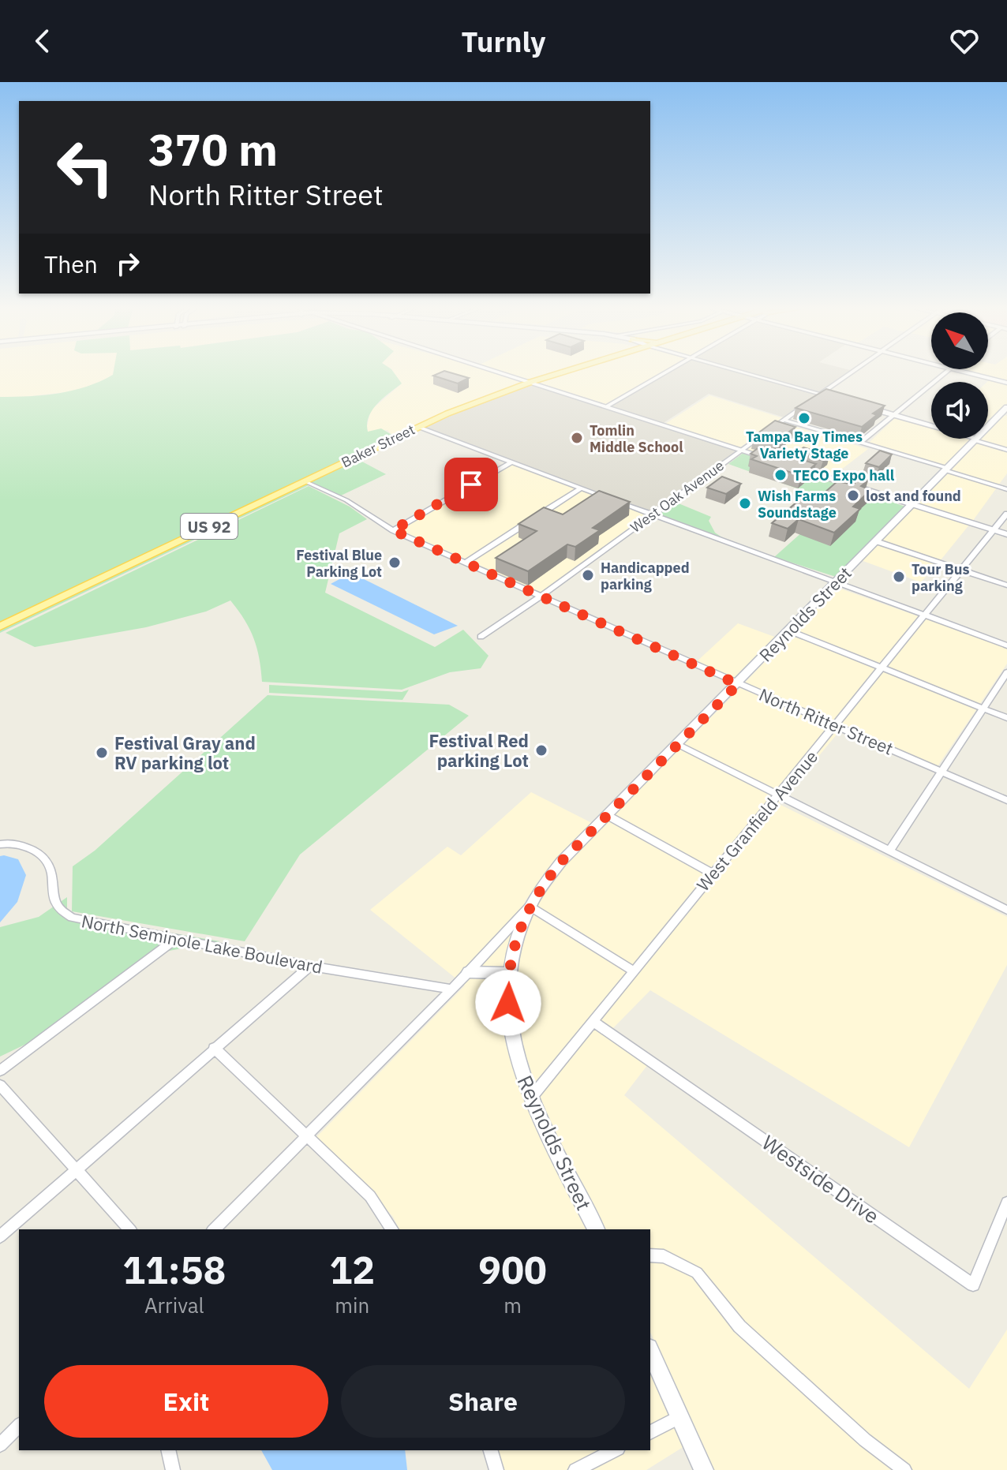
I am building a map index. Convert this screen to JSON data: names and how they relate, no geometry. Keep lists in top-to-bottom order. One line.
{"streets":{"main road":["Baker Street","US 92","Reynolds Street"],"street":["West Oak Avenue","North Ritter Street","West Granfield Avenue","North Seminole Lake Boulevard","Westside Drive"]},"crossings":[["Baker Street","North Ritter Street"],["West Oak Avenue","North Ritter Street"],["Reynolds Street","North Ritter Street"],["Reynolds Street","West Granfield Avenue"],["Reynolds Street","North Seminole Lake Boulevard"],["North Ritter Street","West Granfield Avenue"],["West Granfield Avenue","Westside Drive"]],"places":["Tampa Bay Times Variety Stage","Tomlin Middle School","TECO Expo hall","lost and found","Wish Farms Soundstage","Festival Blue Parking Lot","Handicapped parking","Tour Bus parking","Festival Red parking Lot","Festival Gray and RV parking lot"],"north":"top left","page":{"header":"Turnly","turn":["370 m","North Ritter Street"],"then":"Then","eta":["11:58","Arrival","12","min","900","m"],"buttons":["Exit","Share"]}}
